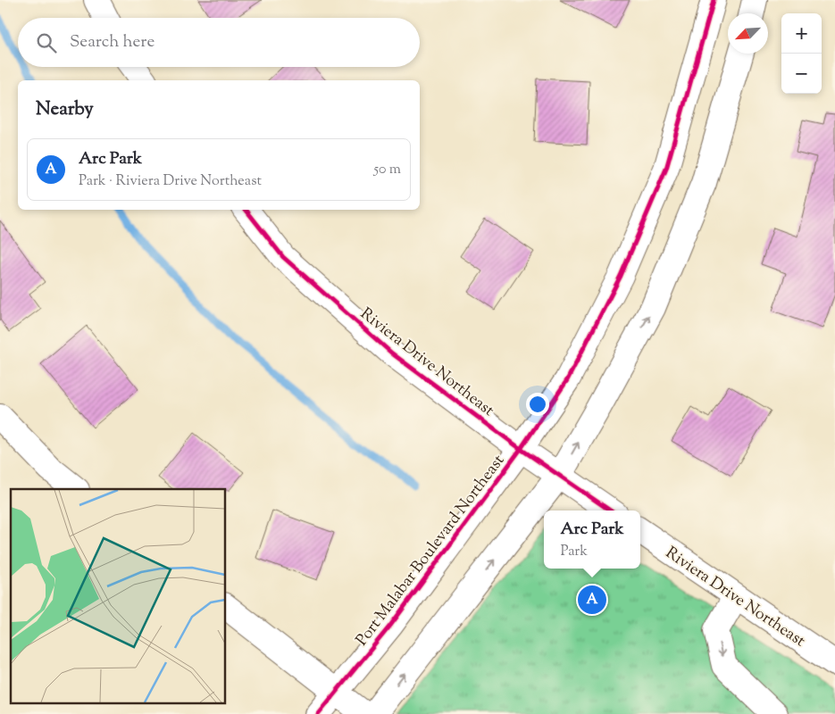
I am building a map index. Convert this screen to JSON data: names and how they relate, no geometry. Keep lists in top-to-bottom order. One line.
{"streets":{"street":["Riviera Drive Northeast","Port Malabar Boulevard Northeast"]},"crossings":[["Riviera Drive Northeast","Port Malabar Boulevard Northeast"]],"north":"bottom left","page":{"map_buttons":["+","−"],"search":"Search here","heading":"Nearby","list":[{"mark":"A","name":"Arc Park","note":"Park · Riviera Drive Northeast","value":"50 m"}],"popup":["Arc Park","Park"],"pins":"A"}}
